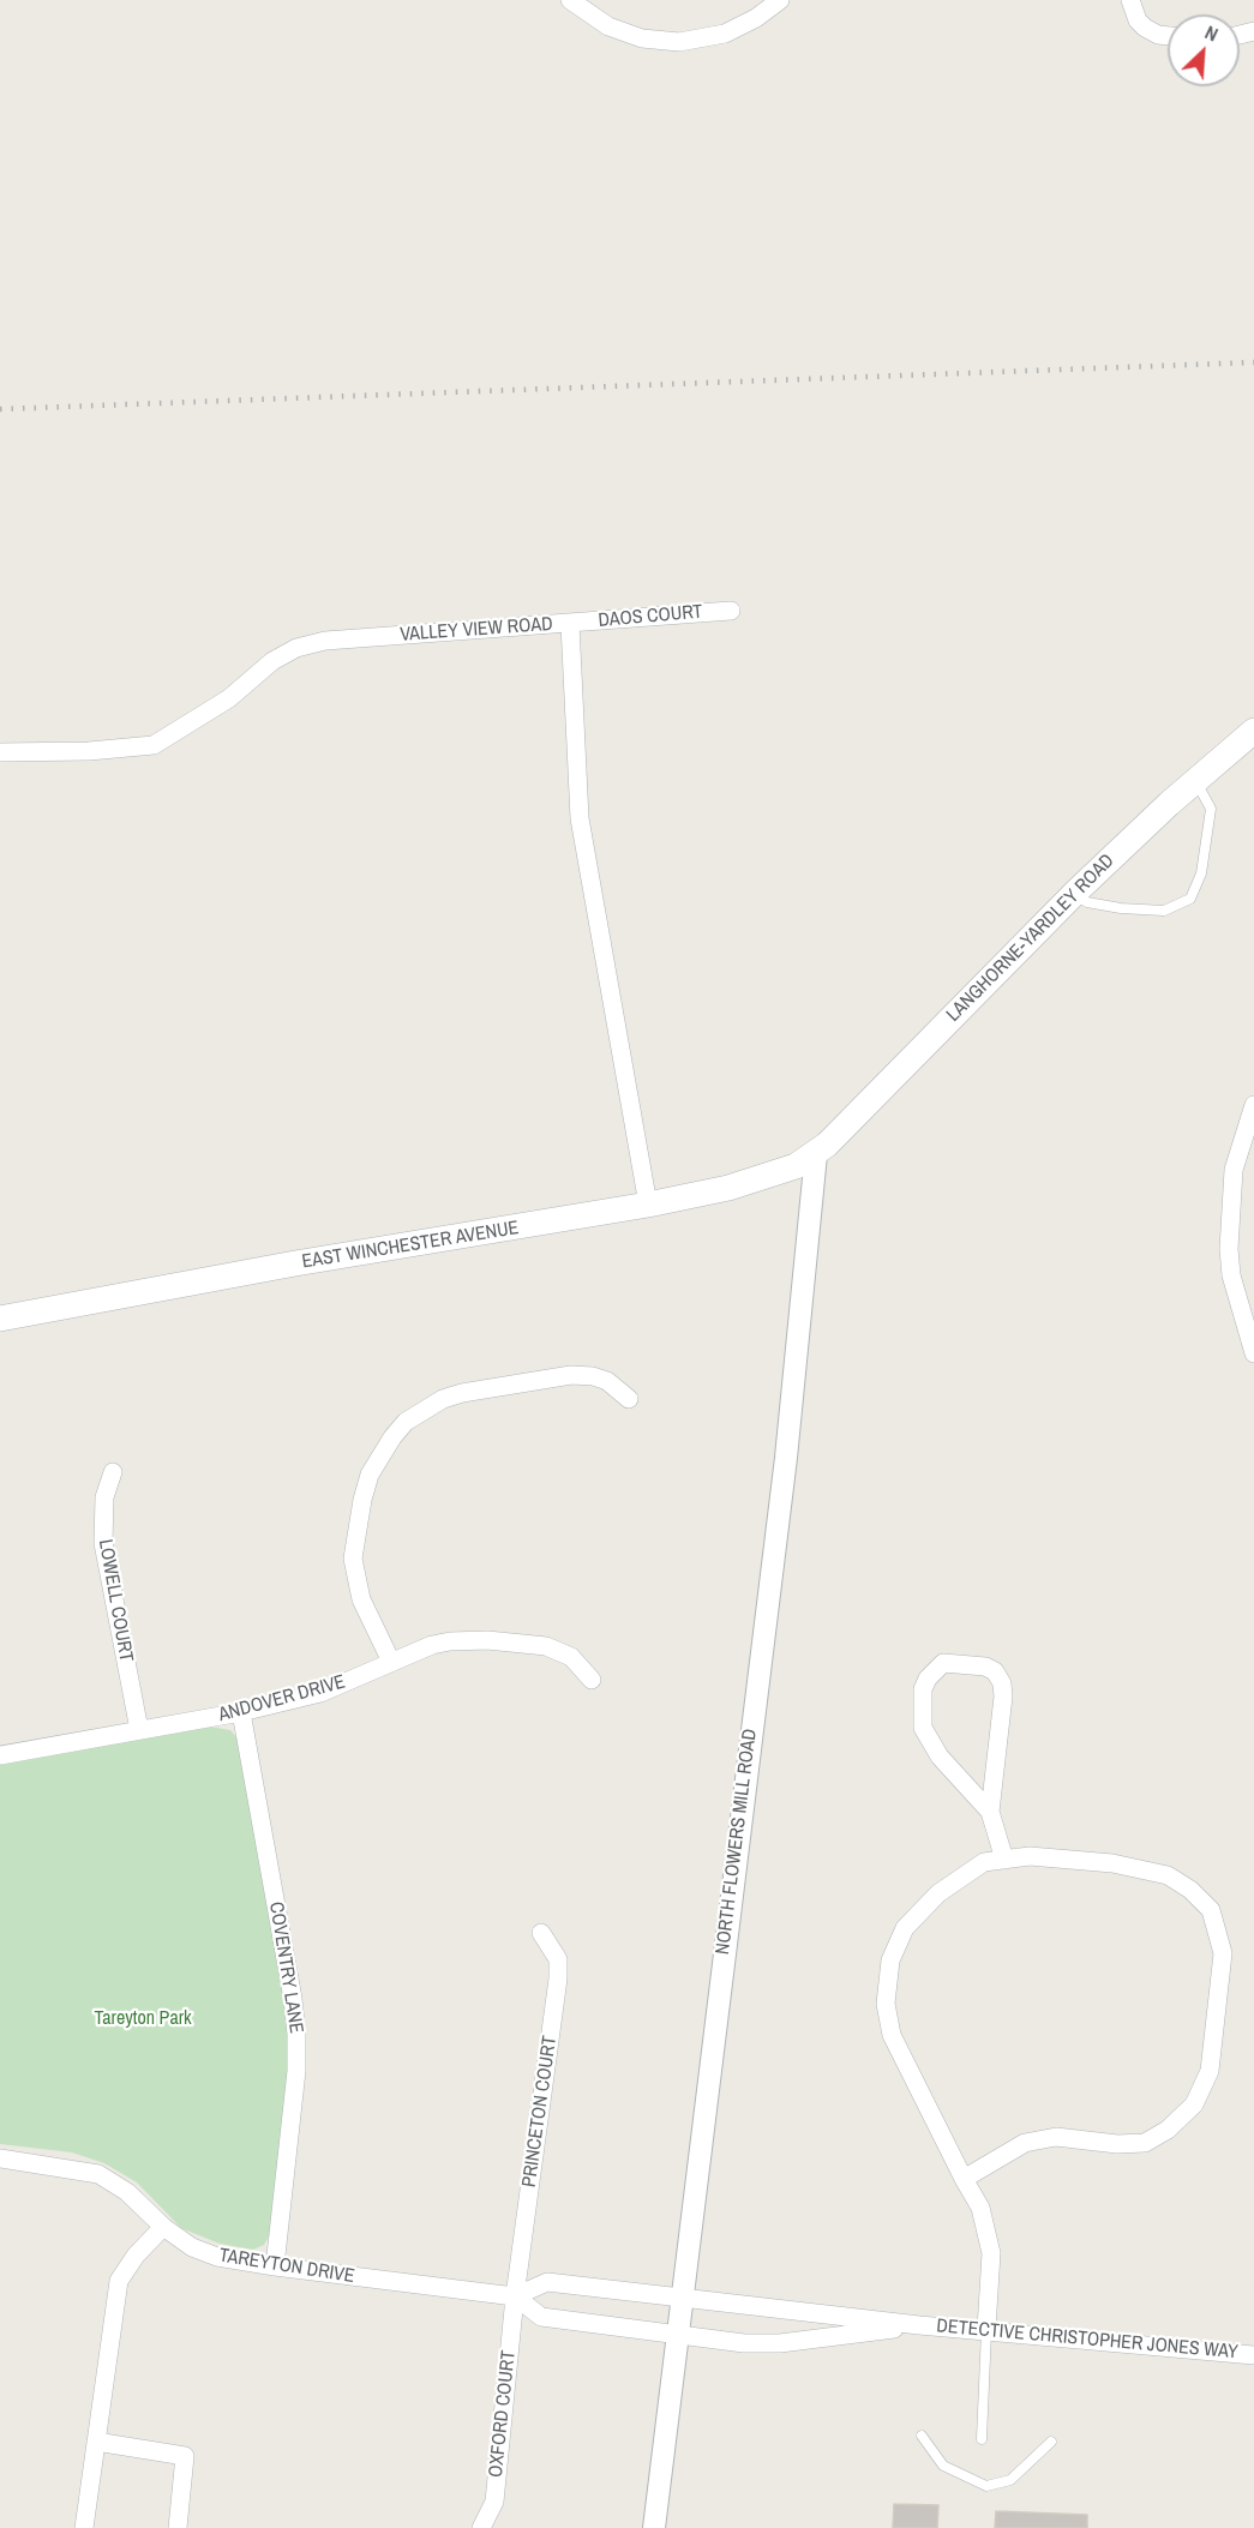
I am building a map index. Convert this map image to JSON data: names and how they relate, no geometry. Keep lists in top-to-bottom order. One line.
{"streets":{"main road":["LANGHORNE-YARDLEY ROAD","EAST WINCHESTER AVENUE"],"street":["DAOS COURT","VALLEY VIEW ROAD","LOWELL COURT","ANDOVER DRIVE","NORTH FLOWERS MILL ROAD","COVENTRY LANE","PRINCETON COURT","TAREYTON DRIVE","DETECTIVE CHRISTOPHER JONES WAY","OXFORD COURT"]},"crossings":[["DAOS COURT","VALLEY VIEW ROAD"],["VALLEY VIEW ROAD","EAST WINCHESTER AVENUE"],["LANGHORNE-YARDLEY ROAD","EAST WINCHESTER AVENUE"],["LANGHORNE-YARDLEY ROAD","NORTH FLOWERS MILL ROAD"],["EAST WINCHESTER AVENUE","NORTH FLOWERS MILL ROAD"],["LOWELL COURT","ANDOVER DRIVE"],["ANDOVER DRIVE","COVENTRY LANE"],["NORTH FLOWERS MILL ROAD","TAREYTON DRIVE"],["NORTH FLOWERS MILL ROAD","DETECTIVE CHRISTOPHER JONES WAY"],["COVENTRY LANE","TAREYTON DRIVE"],["PRINCETON COURT","TAREYTON DRIVE"],["PRINCETON COURT","OXFORD COURT"],["TAREYTON DRIVE","DETECTIVE CHRISTOPHER JONES WAY"],["TAREYTON DRIVE","OXFORD COURT"]],"parks":["Tareyton Park"],"north":"top right"}
